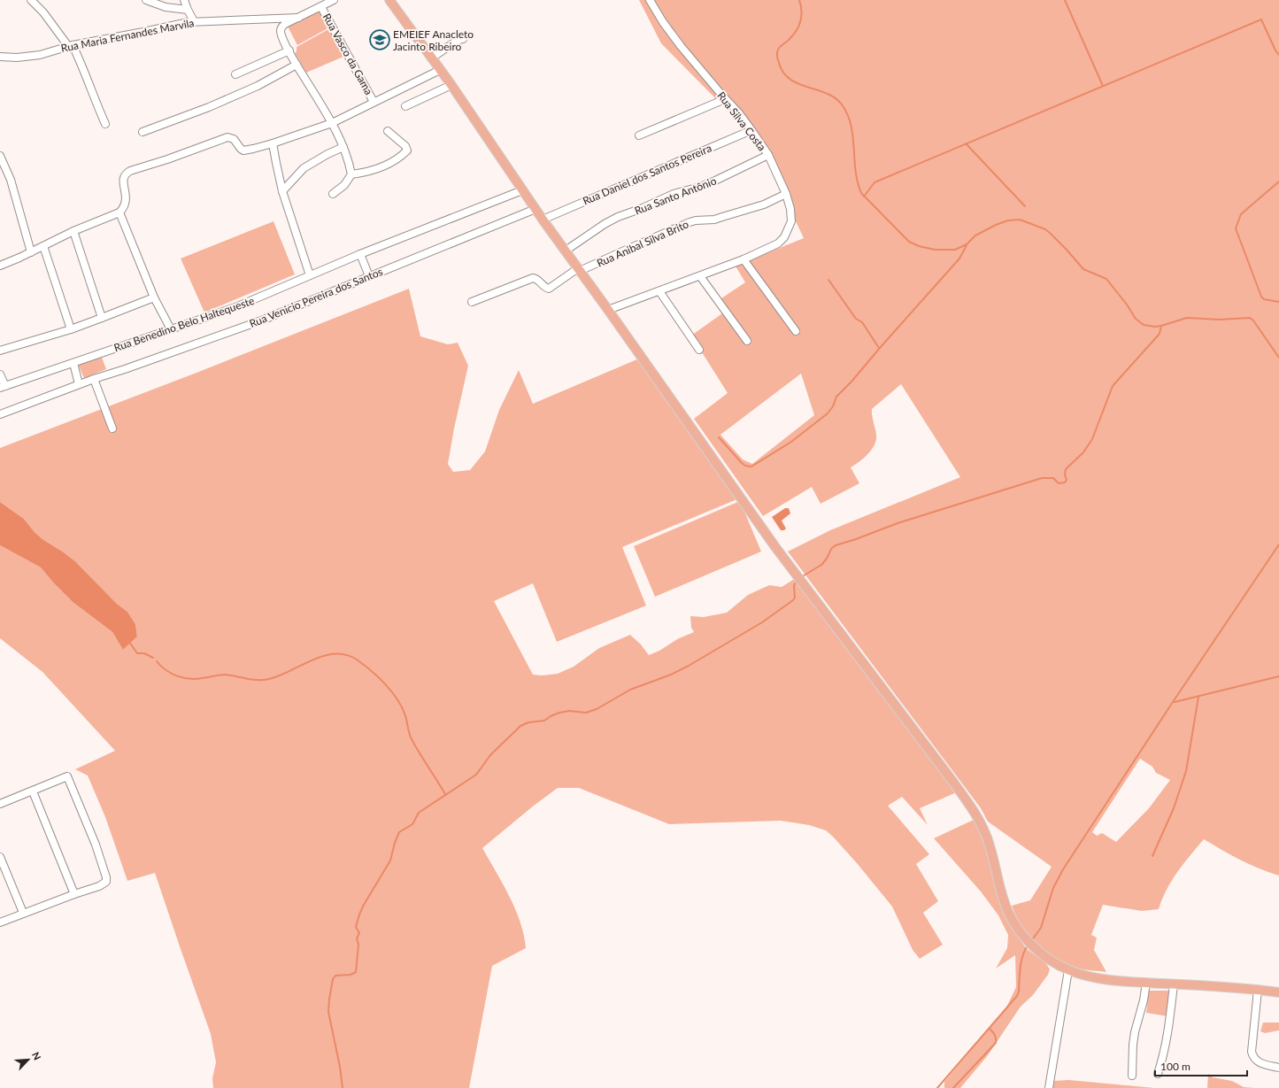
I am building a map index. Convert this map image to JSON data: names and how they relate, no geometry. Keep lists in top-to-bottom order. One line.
{"streets":{"street":["Rua Maria Fernandes Marvila","Rua Vasco da Gama","Rua Silva Costa","Rua Daniel dos Santos Pereira","Rua Santo Antônio","Rua Anibal Silva Brito","Rua Venicio Pereira dos Santos","Rua Benedino Belo Haltequeste"]},"crossings":[["Rua Maria Fernandes Marvila","Rua Vasco da Gama"],["Rua Silva Costa","Rua Daniel dos Santos Pereira"],["Rua Silva Costa","Rua Santo Antônio"],["Rua Silva Costa","Rua Anibal Silva Brito"]],"places":{"school or university":["EMEIEF Anacleto Jacinto Ribeiro"]},"scale_bar":"100 m","north":"top right"}
